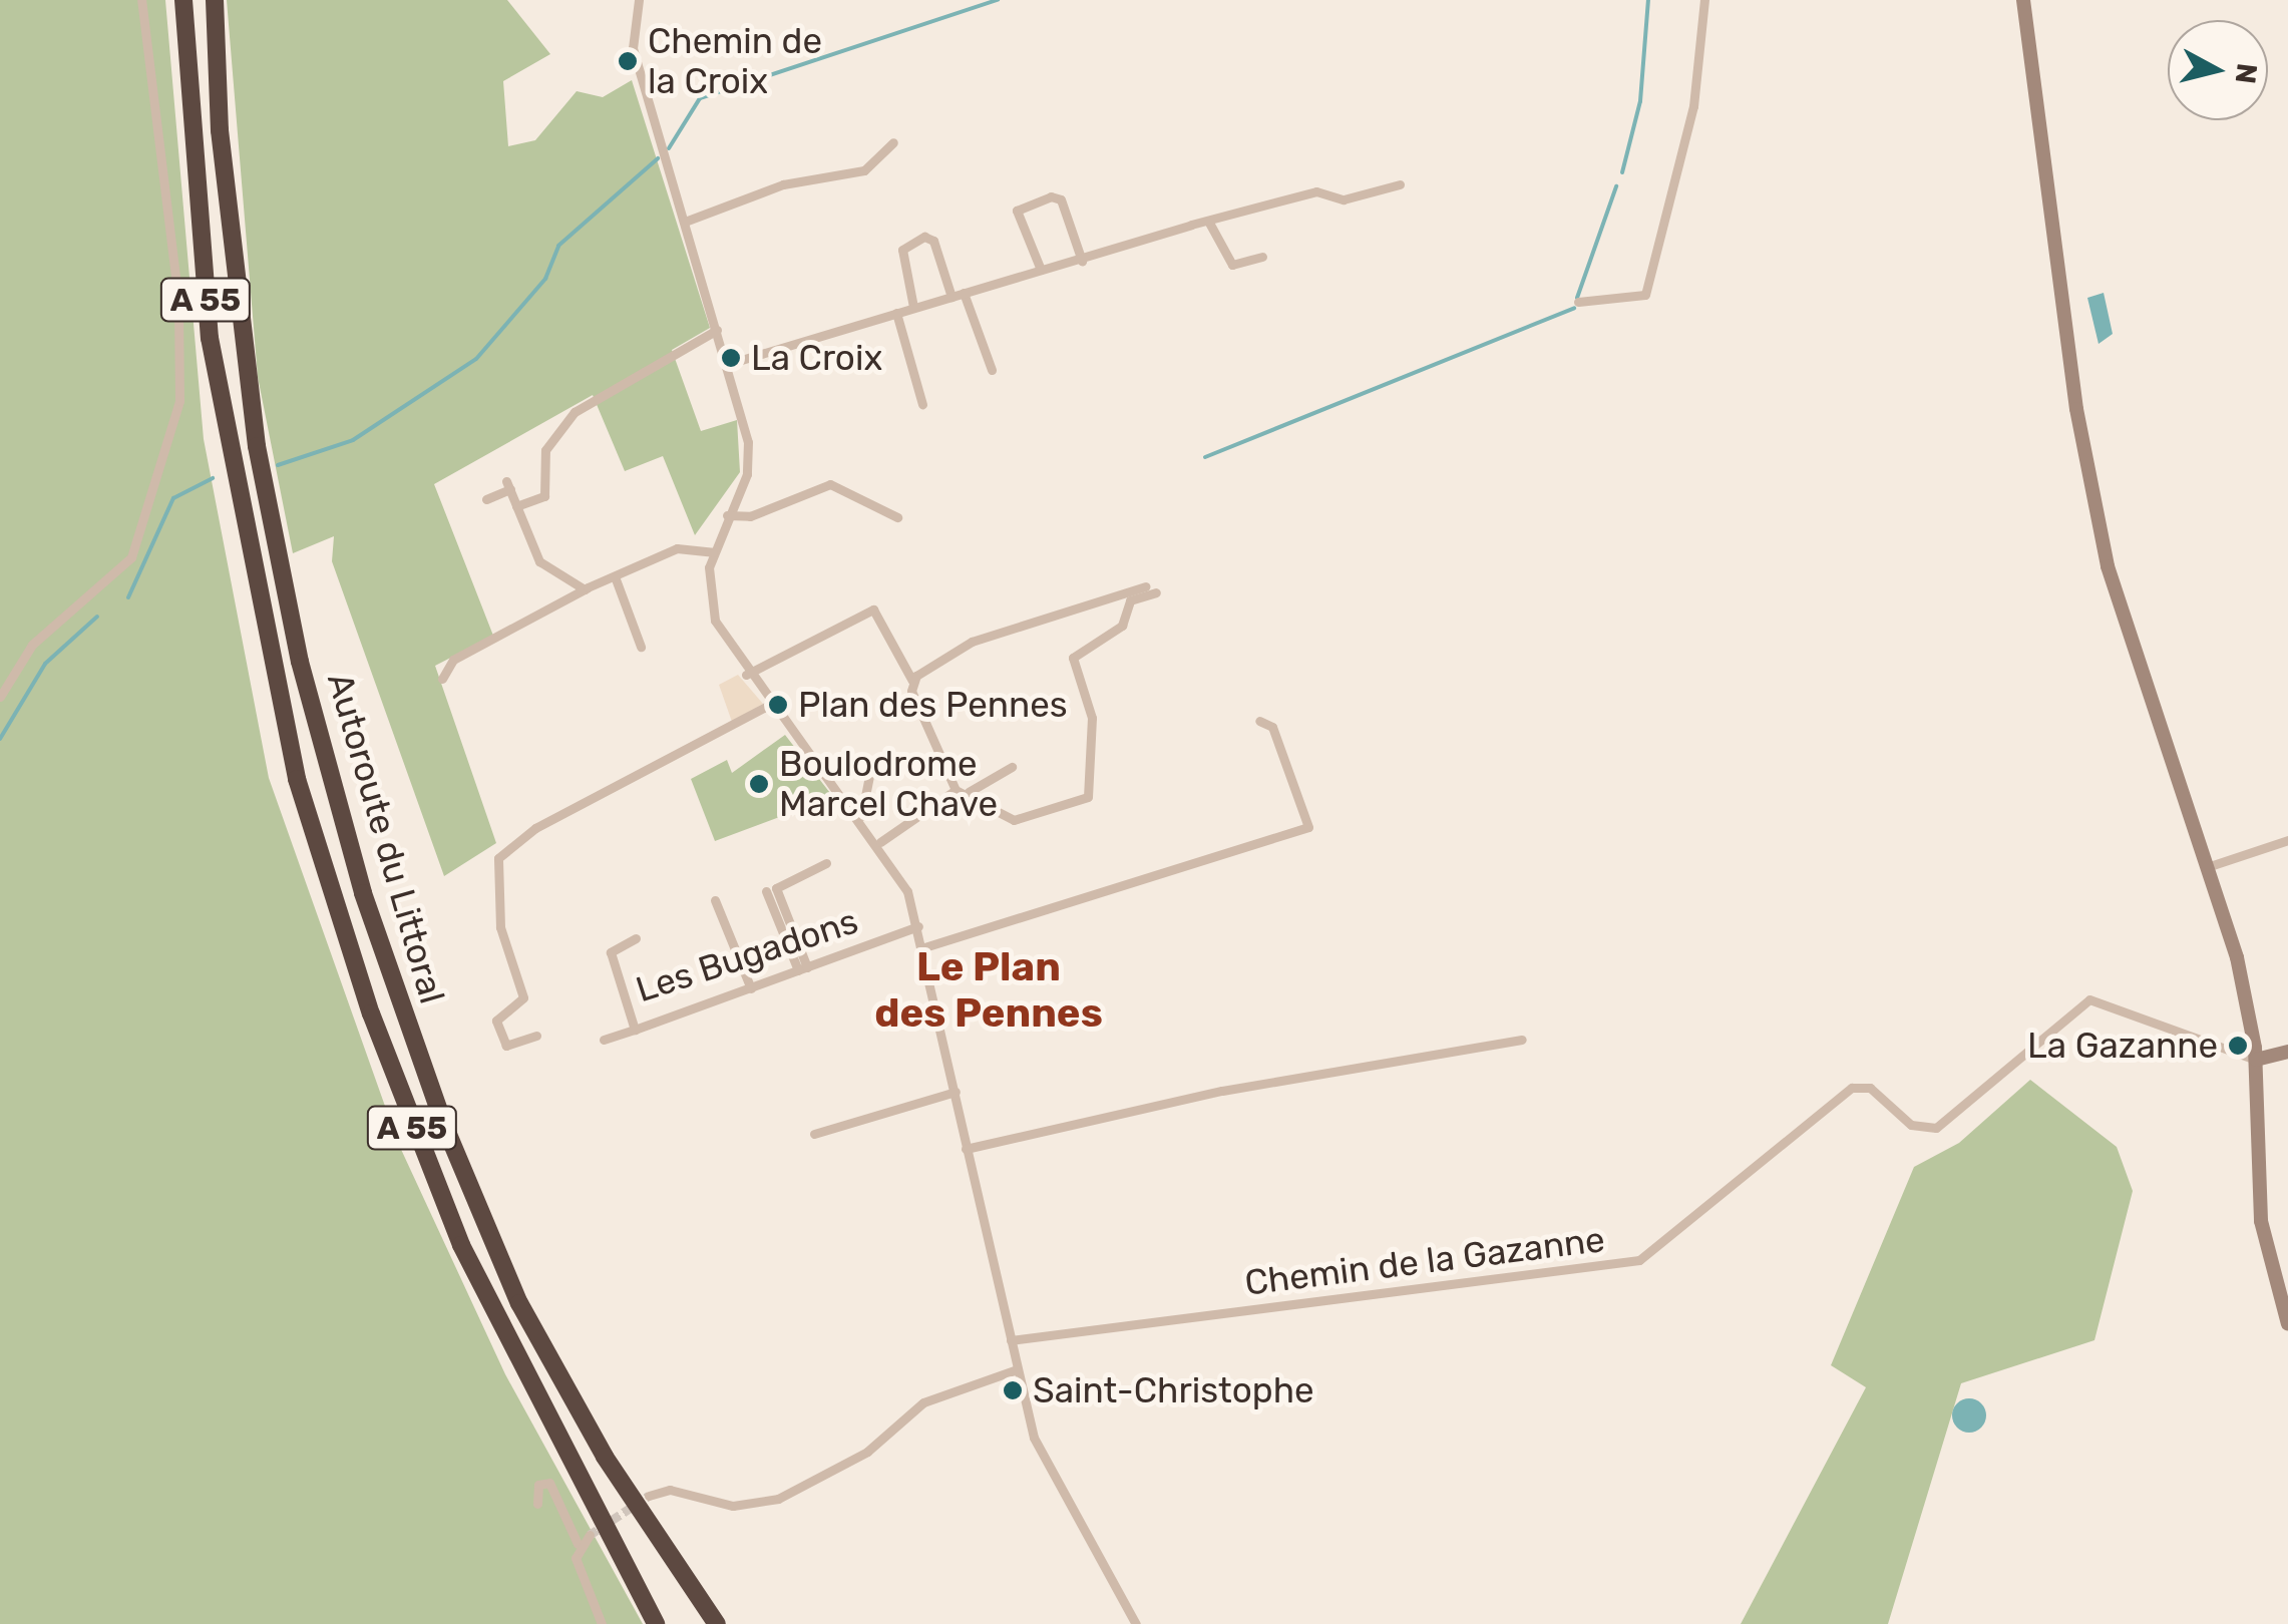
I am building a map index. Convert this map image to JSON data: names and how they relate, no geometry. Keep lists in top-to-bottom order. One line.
{"streets":{"highway":["A 55","Autoroute du Littoral"],"street":["Les Bugadons","Chemin de la Gazanne"]},"districts":["Le Plan des Pennes"],"places":["Chemin de la Croix","La Croix","Plan des Pennes","Boulodrome Marcel Chave","La Gazanne","Saint-Christophe"],"north":"right"}
